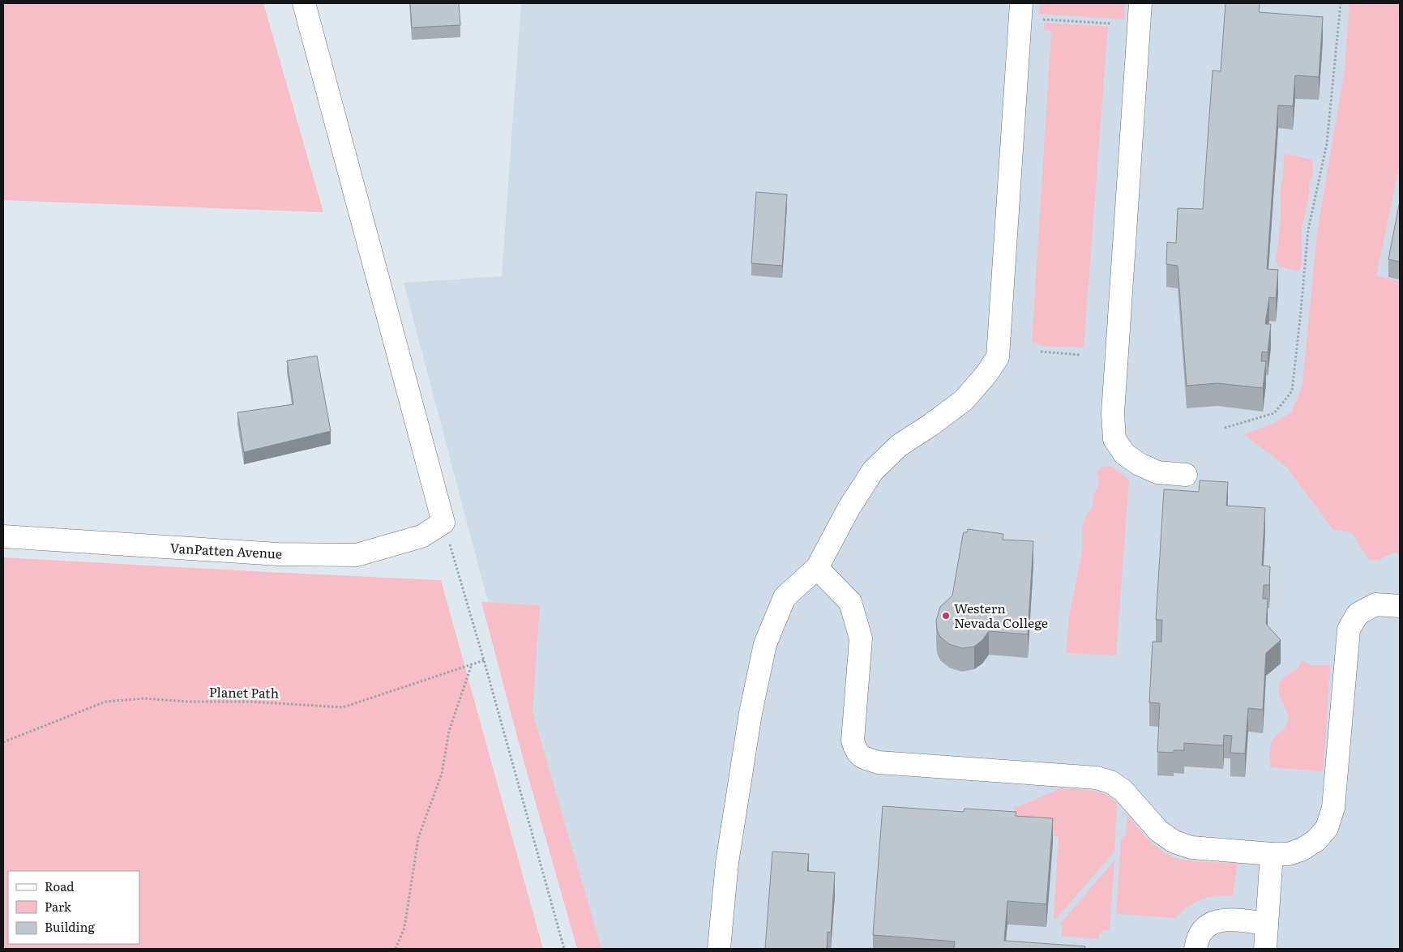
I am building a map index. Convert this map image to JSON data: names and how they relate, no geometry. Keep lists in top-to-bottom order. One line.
{"streets":{"street":["VanPatten Avenue"],"path":["Planet Path"]},"places":["Western Nevada College"],"legend":["Road","Park","Building"]}
